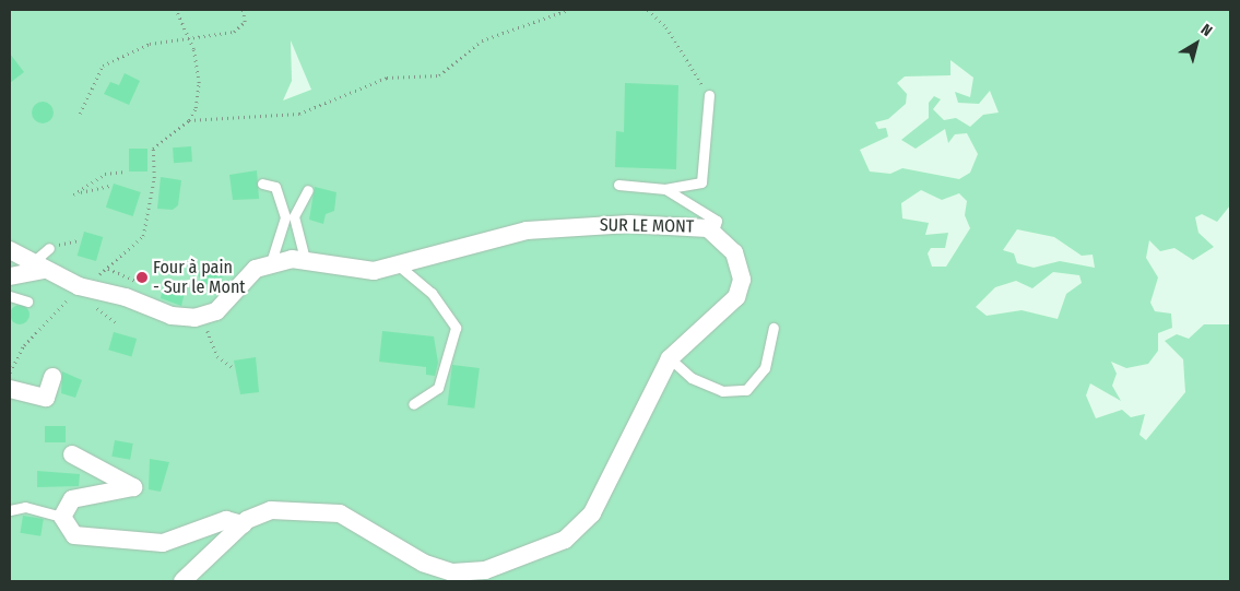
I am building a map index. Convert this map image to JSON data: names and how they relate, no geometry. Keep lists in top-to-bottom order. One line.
{"streets":{"street":["SUR LE MONT"]},"places":["Four à pain - Sur le Mont"],"north":"top right"}
